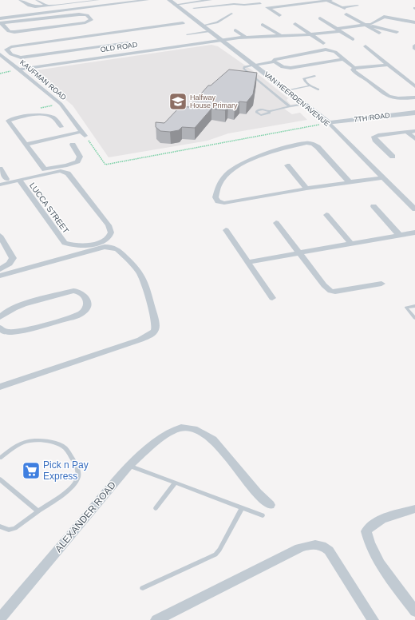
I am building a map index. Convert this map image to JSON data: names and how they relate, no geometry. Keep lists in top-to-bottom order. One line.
{"streets":{"street":["OLD ROAD","KAUFMAN ROAD","VAN HEERDEN AVENUE","7TH ROAD","LUCCA STREET","ALEXANDER ROAD"]},"crossings":[["OLD ROAD","KAUFMAN ROAD"],["OLD ROAD","VAN HEERDEN AVENUE"],["VAN HEERDEN AVENUE","7TH ROAD"]],"places":{"school or university":["Halfway House Primary"],"supermarket":["Pick n Pay Express"]}}
